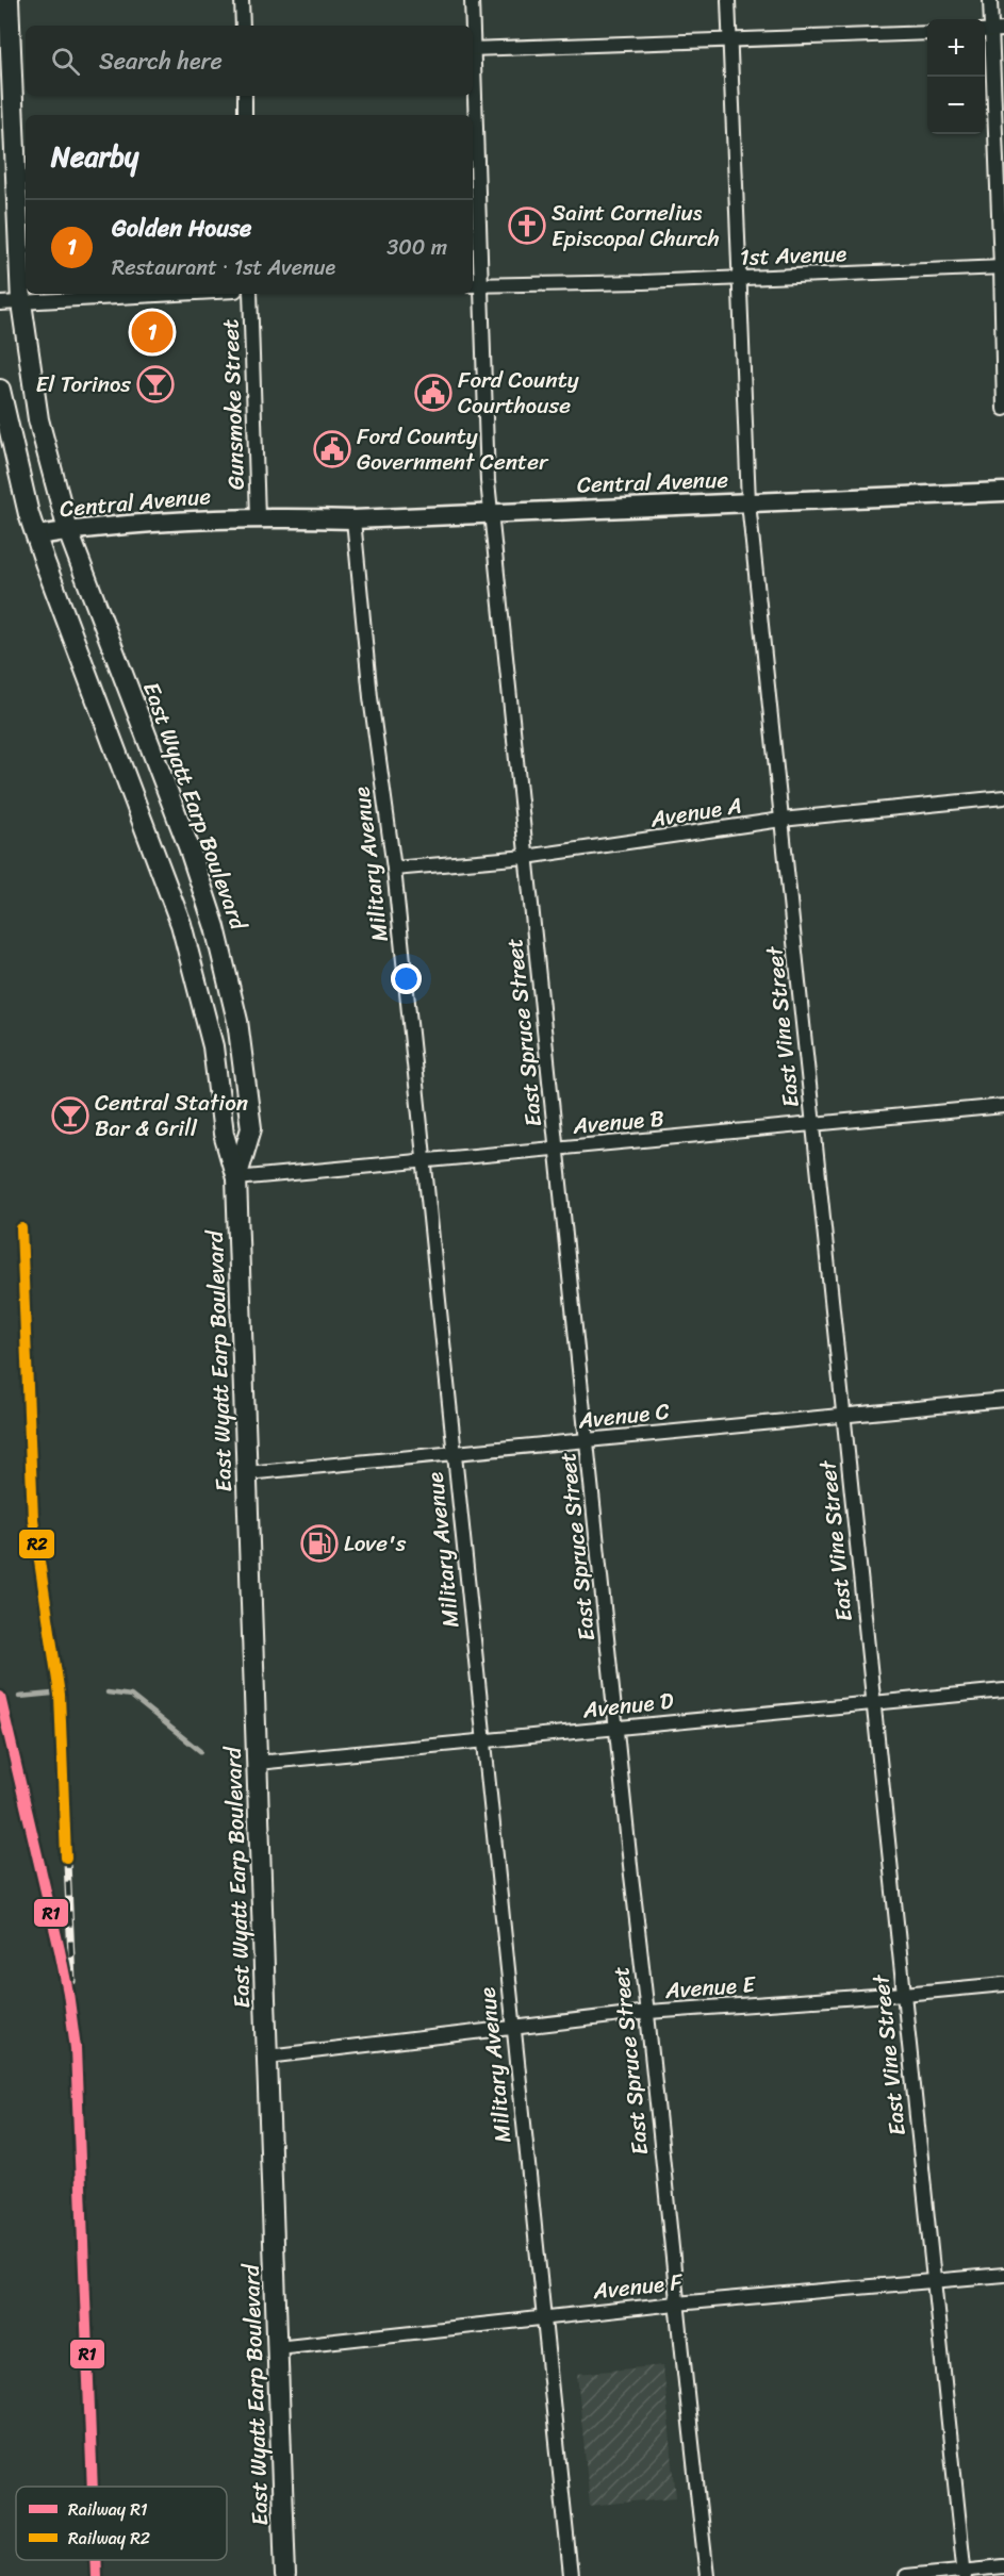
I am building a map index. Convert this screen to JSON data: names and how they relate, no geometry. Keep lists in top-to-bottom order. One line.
{"streets":{"main road":["East Wyatt Earp Boulevard"],"street":["1st Avenue","Gunsmoke Street","Central Avenue","Avenue A","Military Avenue","East Vine Street","East Spruce Street","Avenue B","Avenue C","Avenue D","Avenue E","Avenue F"]},"crossings":[["1st Avenue","East Vine Street"],["1st Avenue","East Spruce Street"],["Gunsmoke Street","Central Avenue"],["Central Avenue","East Wyatt Earp Boulevard"],["Central Avenue","Military Avenue"],["Central Avenue","East Vine Street"],["Central Avenue","East Spruce Street"],["East Wyatt Earp Boulevard","Avenue B"],["East Wyatt Earp Boulevard","Avenue C"],["East Wyatt Earp Boulevard","Avenue D"],["East Wyatt Earp Boulevard","Avenue E"],["East Wyatt Earp Boulevard","Avenue F"],["Avenue A","Military Avenue"],["Avenue A","East Vine Street"],["Avenue A","East Spruce Street"],["Military Avenue","Avenue B"],["Military Avenue","Avenue C"],["Military Avenue","Avenue D"],["Military Avenue","Avenue E"],["Military Avenue","Avenue F"],["East Vine Street","Avenue B"],["East Vine Street","Avenue C"],["East Vine Street","Avenue D"],["East Vine Street","Avenue E"],["East Vine Street","Avenue F"],["East Spruce Street","Avenue B"],["East Spruce Street","Avenue C"],["East Spruce Street","Avenue D"],["East Spruce Street","Avenue E"],["East Spruce Street","Avenue F"]],"places":{"church":["Saint Cornelius Episcopal Church"],"bar":["El Torinos","Central Station Bar & Grill"],"public building":["Ford County Courthouse","Ford County Government Center"],"fuel station":["Love's"]},"lines":["rail line R2","rail line R1"],"legend":["Railway R1","Railway R2"],"page":{"map_buttons":["+","−"],"search":"Search here","heading":"Nearby","list":[{"mark":"1","name":"Golden House","note":"Restaurant · 1st Avenue","value":"300 m"}],"pins":"1"}}
